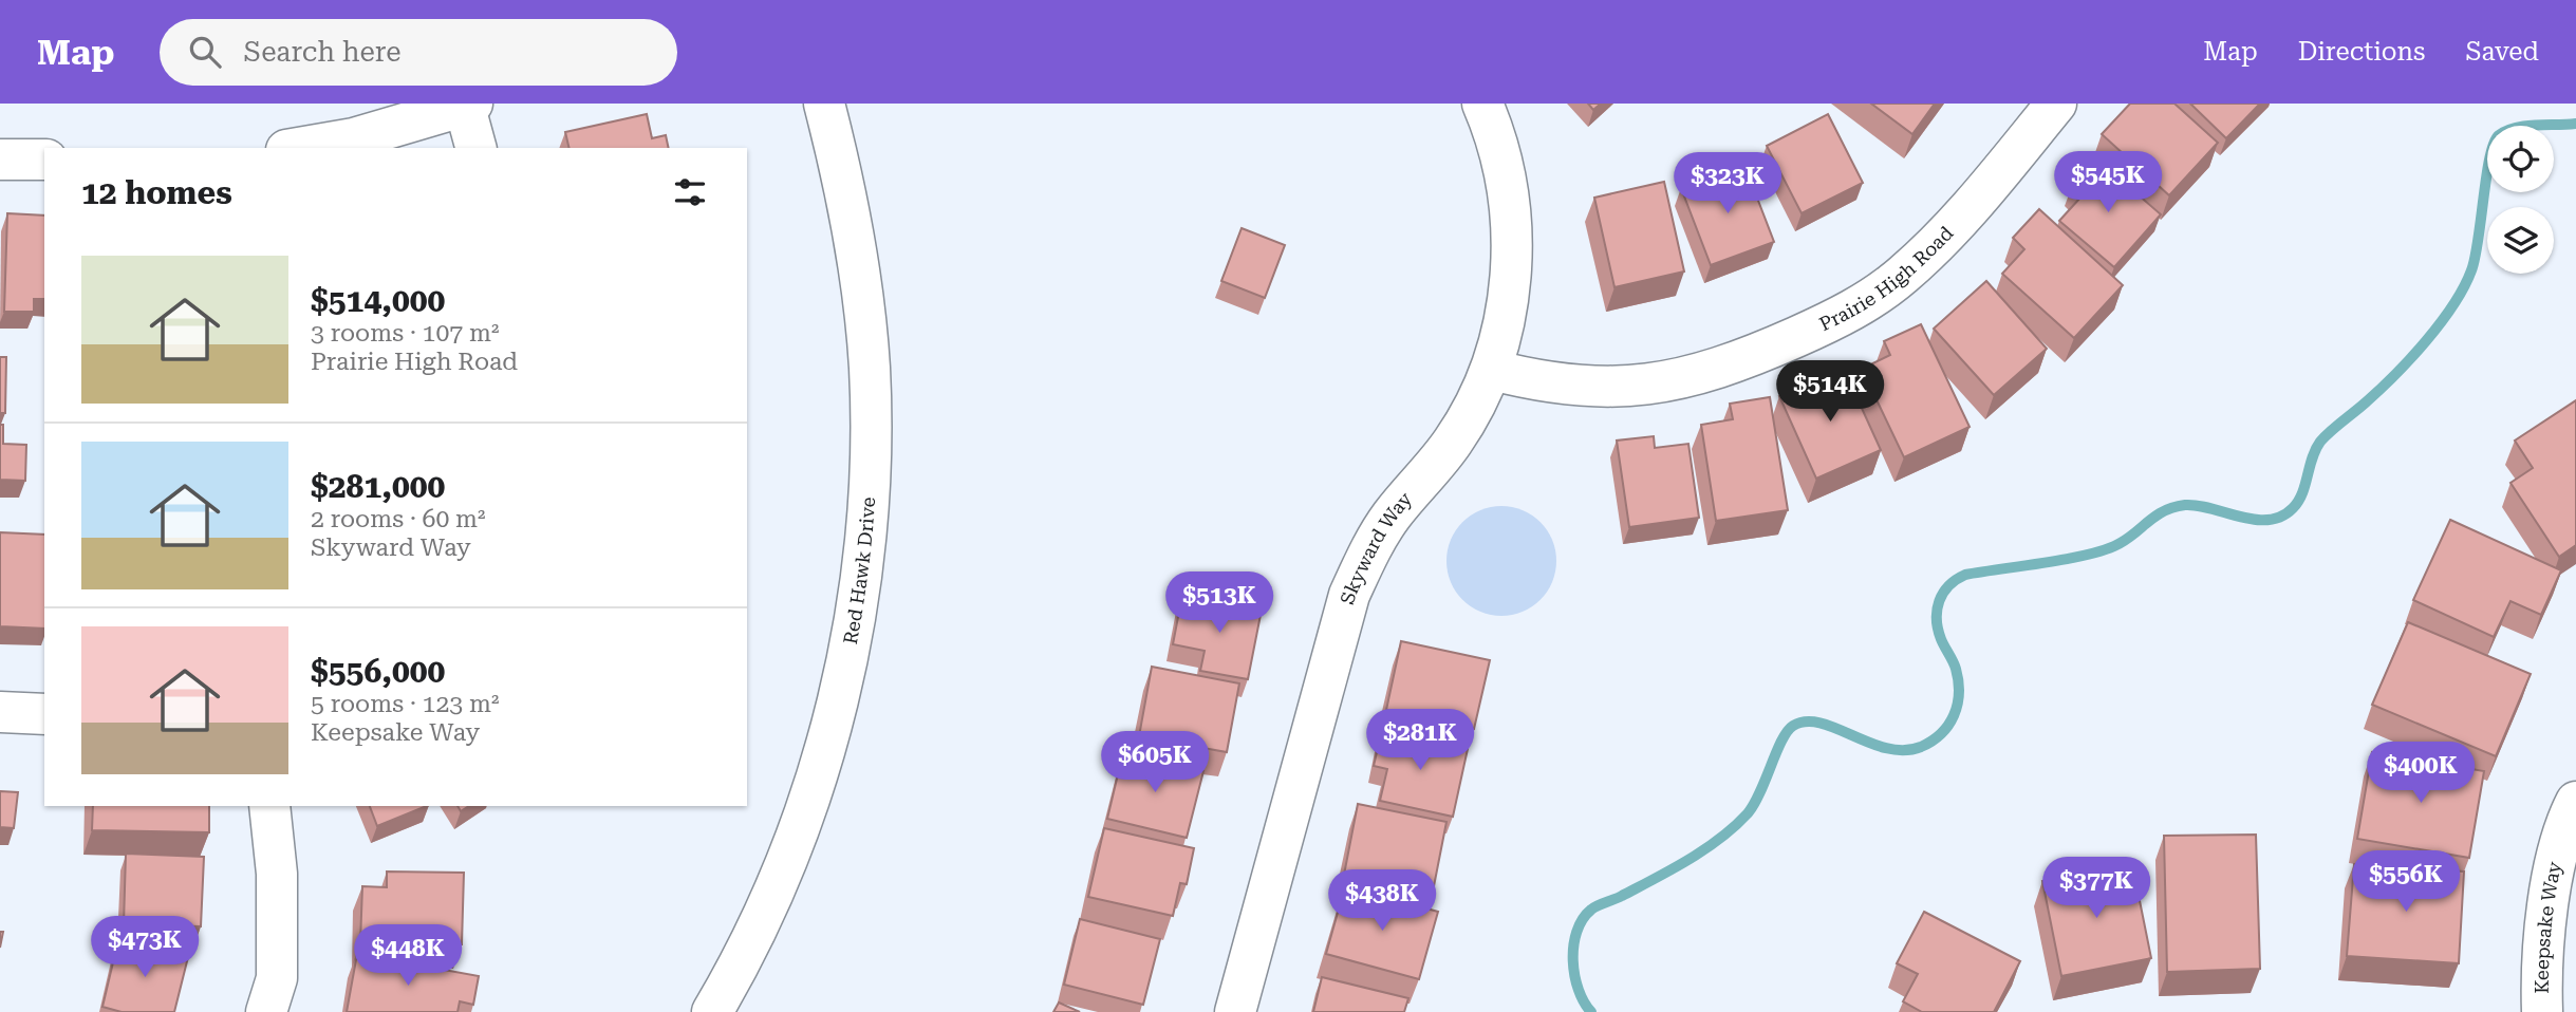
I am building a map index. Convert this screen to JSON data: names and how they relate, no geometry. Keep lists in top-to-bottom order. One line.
{"streets":{"street":["Prairie High Road","Skyward Way","Red Hawk Drive","Keepsake Way"]},"crossings":[["Prairie High Road","Skyward Way"]],"page":{"header":"Map","search":"Search here","nav":["Map","Directions","Saved"],"heading":"12 homes","price":["$545K","$323K","$514K","$513K","$281K","$605K","$400K","$556K","$377K","$438K","$473K","$448K"],"list":[{"name":"$514,000","note":"3 rooms · 107 m² · Prairie High Road"},{"name":"$281,000","note":"2 rooms · 60 m² · Skyward Way"},{"name":"$556,000","note":"5 rooms · 123 m² · Keepsake Way"}]}}
